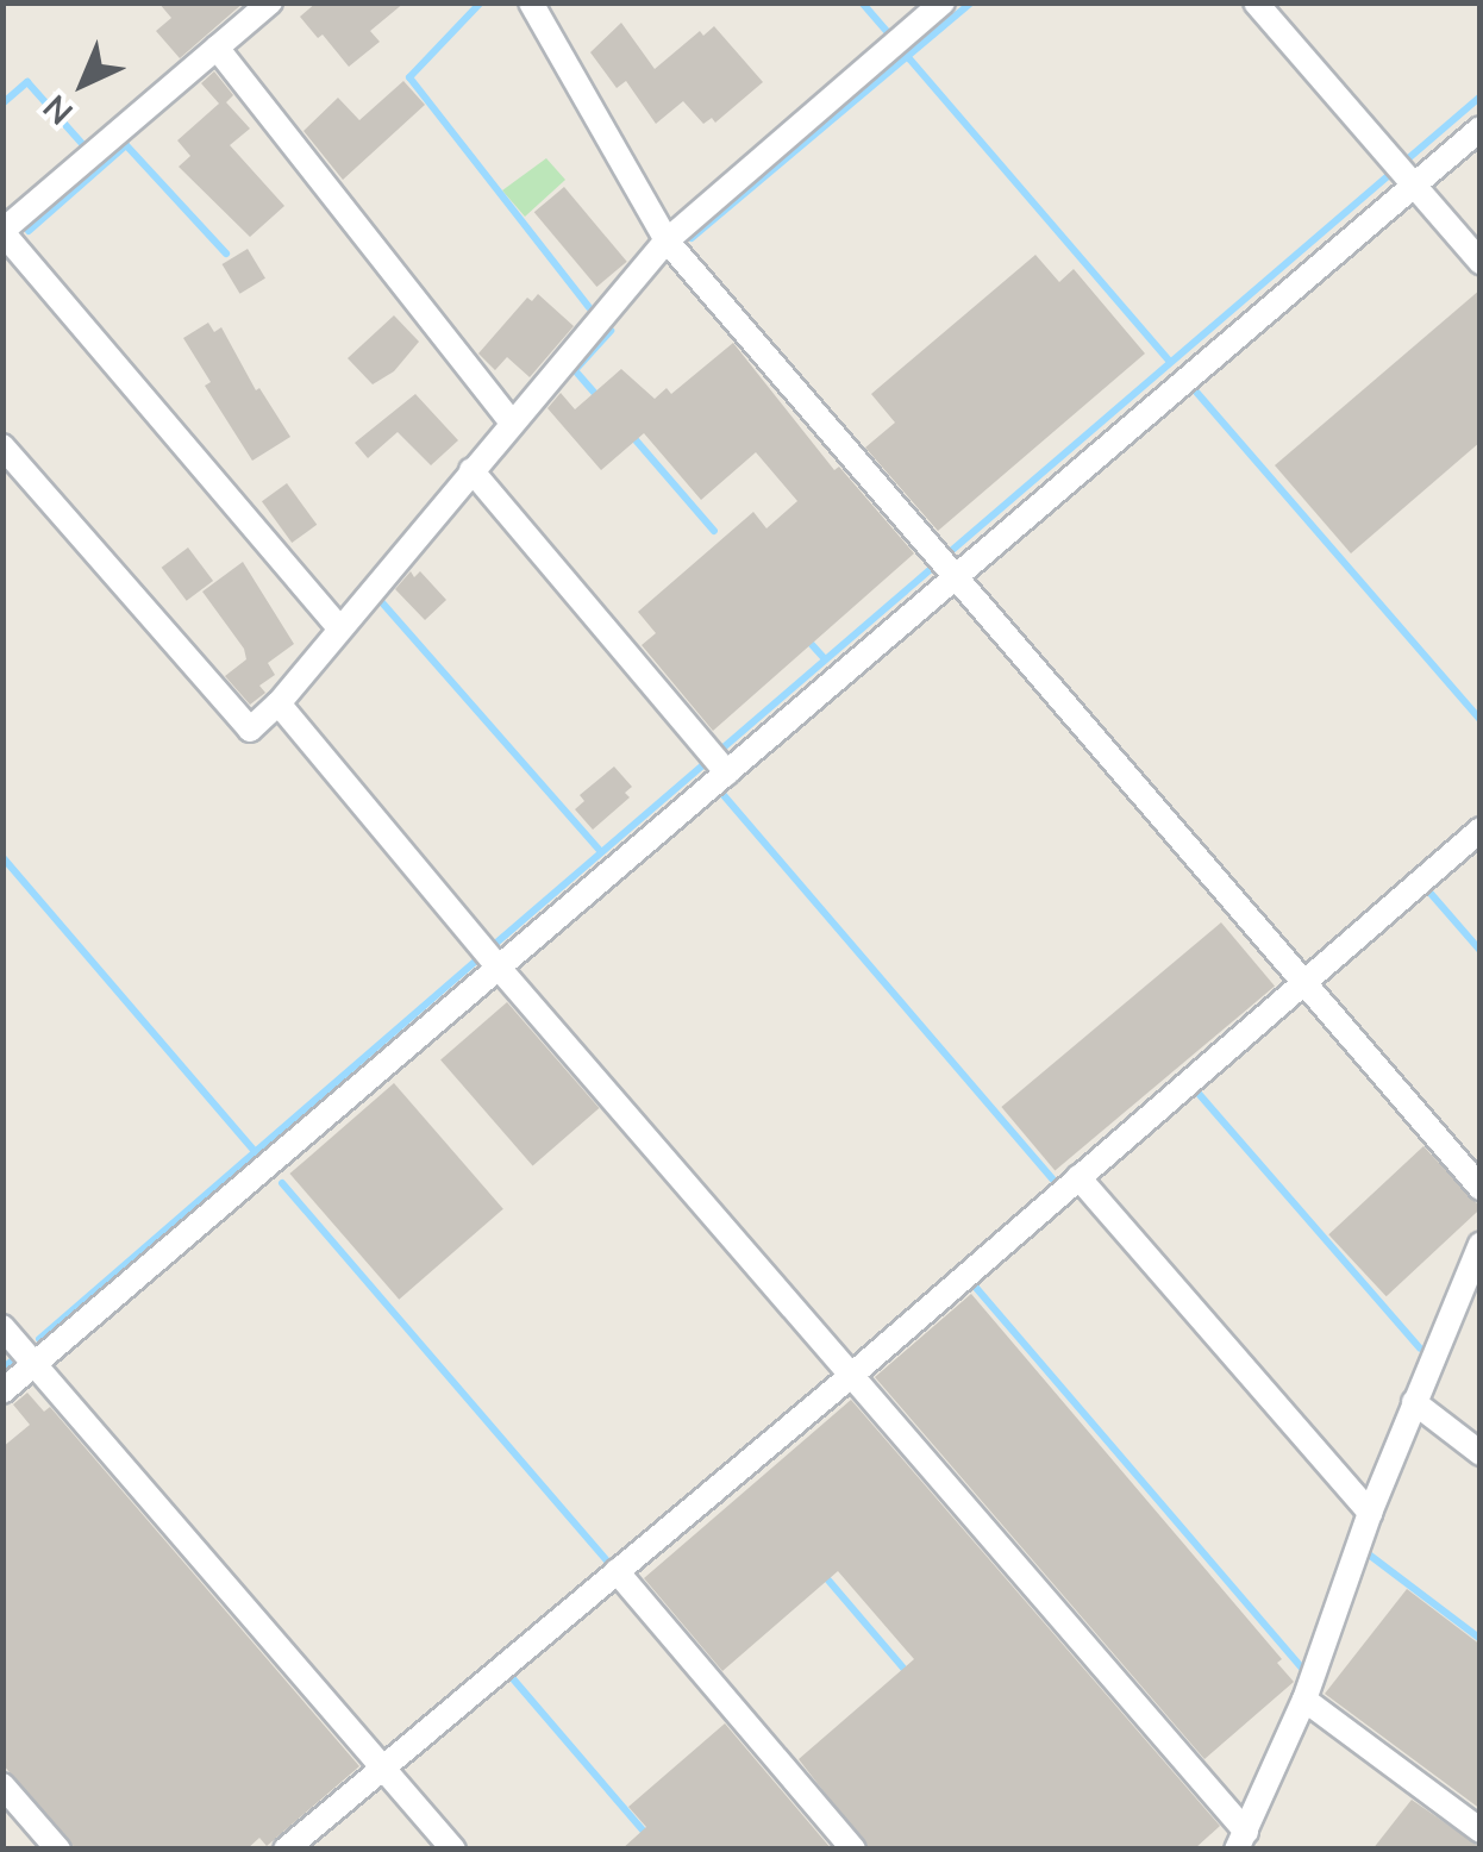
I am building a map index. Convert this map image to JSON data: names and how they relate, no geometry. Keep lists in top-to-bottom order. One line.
{"north":"bottom left"}
